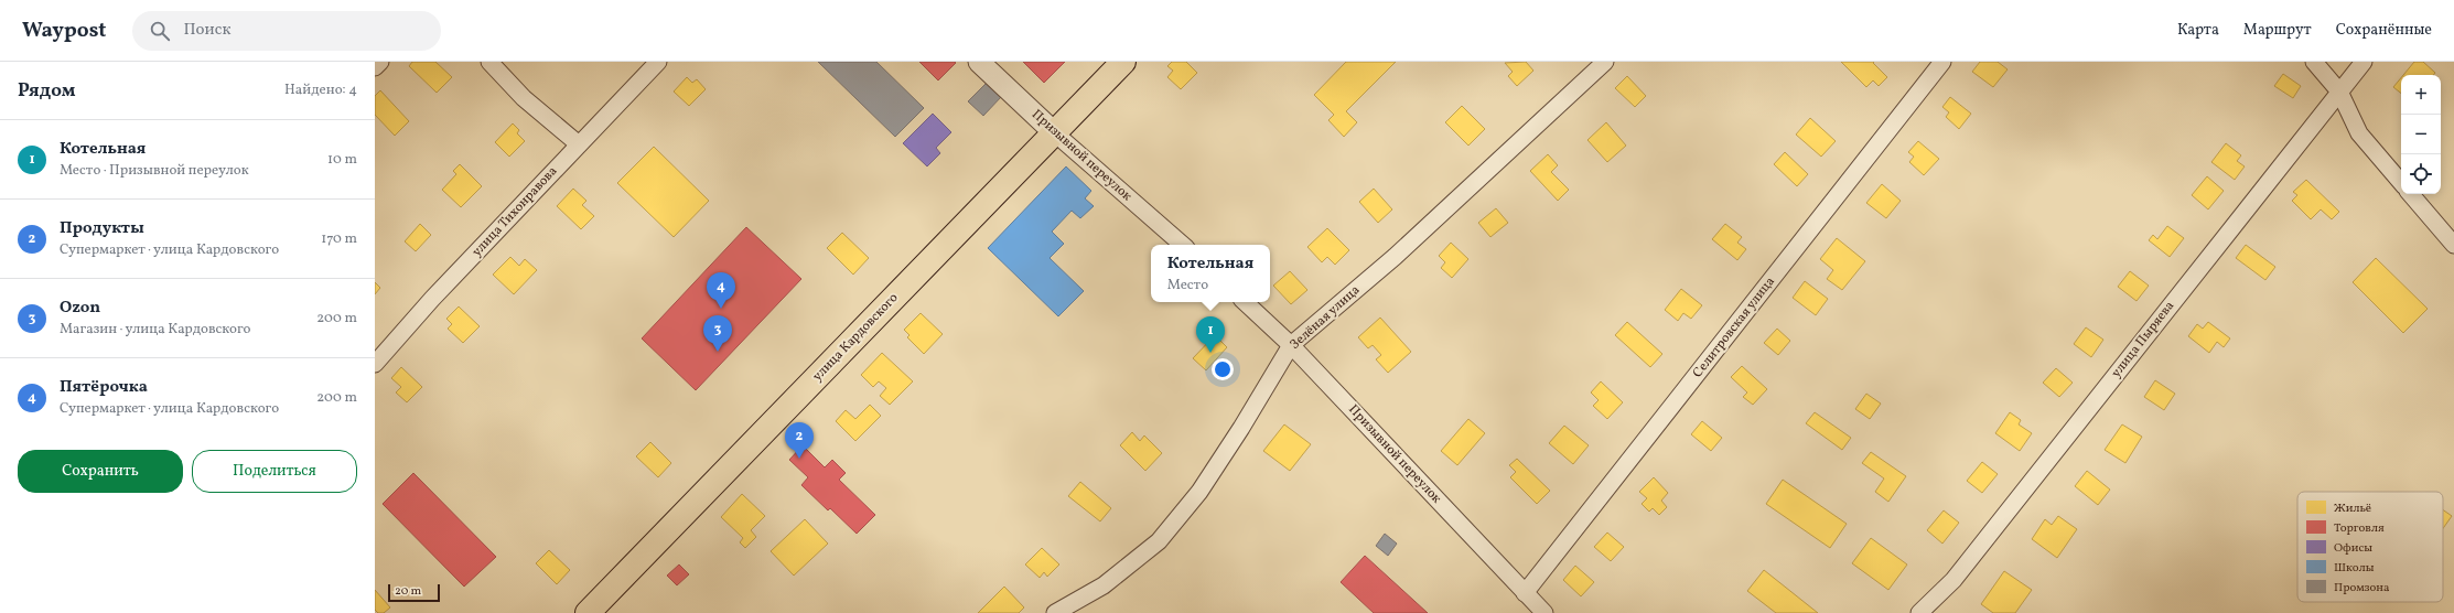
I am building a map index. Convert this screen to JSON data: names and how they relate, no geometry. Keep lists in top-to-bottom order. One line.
{"streets":{"main road":["улица Кардовского"],"street":["Призывной переулок","улица Тихонравова","Зелёная улица","Селитровская улица","улица Пыряева"]},"crossings":[["Призывной переулок","Зелёная улица"],["Призывной переулок","Селитровская улица"],["Призывной переулок","улица Кардовского"]],"legend":["Жильё","Торговля","Офисы","Школы","Промзона"],"scale_bar":"20 m","page":{"header":"Waypost","search":"Поиск","nav":["Карта","Маршрут","Сохранённые"],"heading":["Рядом","Найдено: 4"],"map_buttons":["+","−"],"list":[{"mark":"1","name":"Котельная","note":"Место · Призывной переулок","value":"10 m"},{"mark":"2","name":"Продукты","note":"Супермаркет · улица Кардовского","value":"170 m"},{"mark":"3","name":"Ozon","note":"Магазин · улица Кардовского","value":"200 m"},{"mark":"4","name":"Пятёрочка","note":"Супермаркет · улица Кардовского","value":"200 m"}],"popup":["Котельная","Место"],"pins":["4","3","1","2"],"buttons":["Сохранить","Поделиться"],"scale":"20 m"}}
